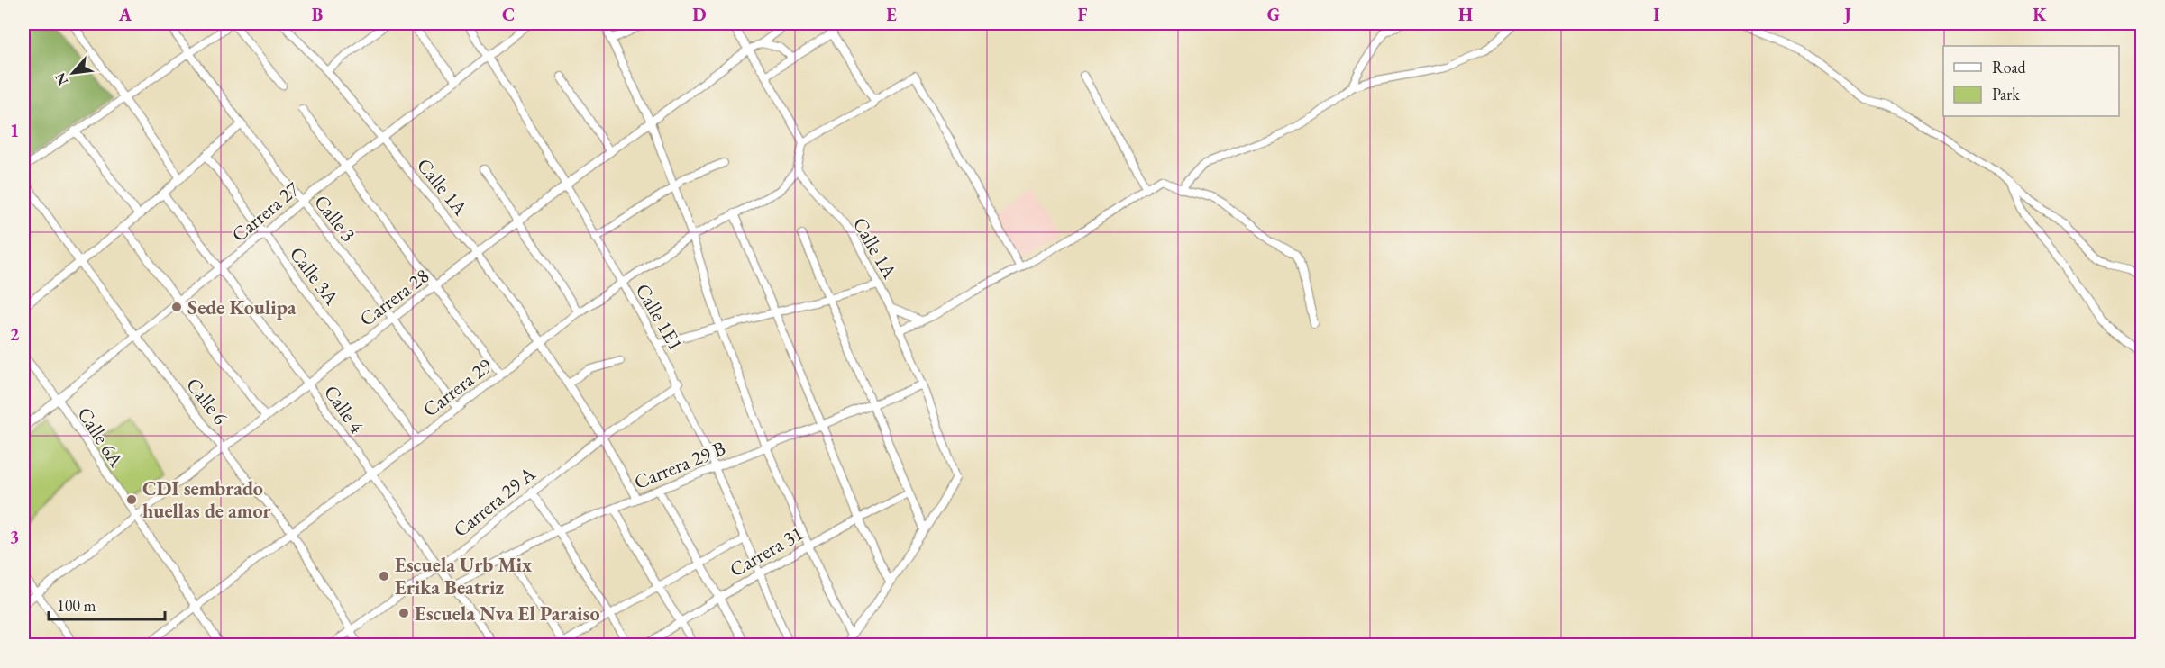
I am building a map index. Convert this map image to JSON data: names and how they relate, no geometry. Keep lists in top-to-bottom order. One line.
{"streets":{"street":["Calle 1A","Carrera 27","Calle 3","Calle 3A","Carrera 28","Calle 1E1","Carrera 29","Calle 6","Calle 4","Calle 6A","Carrera 29 B","Carrera 29 A","Carrera 31"]},"crossings":[["Calle 1A","Carrera 27"],["Calle 1A","Carrera 28"],["Calle 1A","Carrera 29"],["Calle 1A","Carrera 29 B"],["Calle 1A","Carrera 29 A"],["Carrera 27","Calle 3"],["Carrera 27","Calle 3A"],["Carrera 27","Calle 1E1"],["Carrera 27","Calle 6"],["Carrera 27","Calle 4"],["Carrera 27","Calle 6A"],["Calle 3","Carrera 28"],["Calle 3","Carrera 29"],["Calle 3A","Carrera 28"],["Calle 3A","Carrera 29"],["Carrera 28","Calle 1E1"],["Carrera 28","Calle 6"],["Carrera 28","Calle 4"],["Carrera 28","Calle 6A"],["Calle 1E1","Carrera 29"],["Calle 1E1","Carrera 29 B"],["Calle 1E1","Carrera 29 A"],["Calle 1E1","Carrera 31"],["Carrera 29","Calle 6"],["Carrera 29","Calle 4"],["Carrera 29","Calle 6A"],["Calle 6","Carrera 29 A"],["Calle 4","Carrera 29 B"],["Calle 4","Carrera 29 A"]],"places":["Sede Koulipa","CDI sembrado huellas de amor","Escuela Urb Mix Erika Beatriz","Escuela Nva El Paraiso"],"legend":["Road","Park"],"scale_bar":"100 m","north":"bottom left","grid":{"columns":["A","B","C","D","E","F","G","H","I","J","K"],"rows":["1","2","3"]}}
